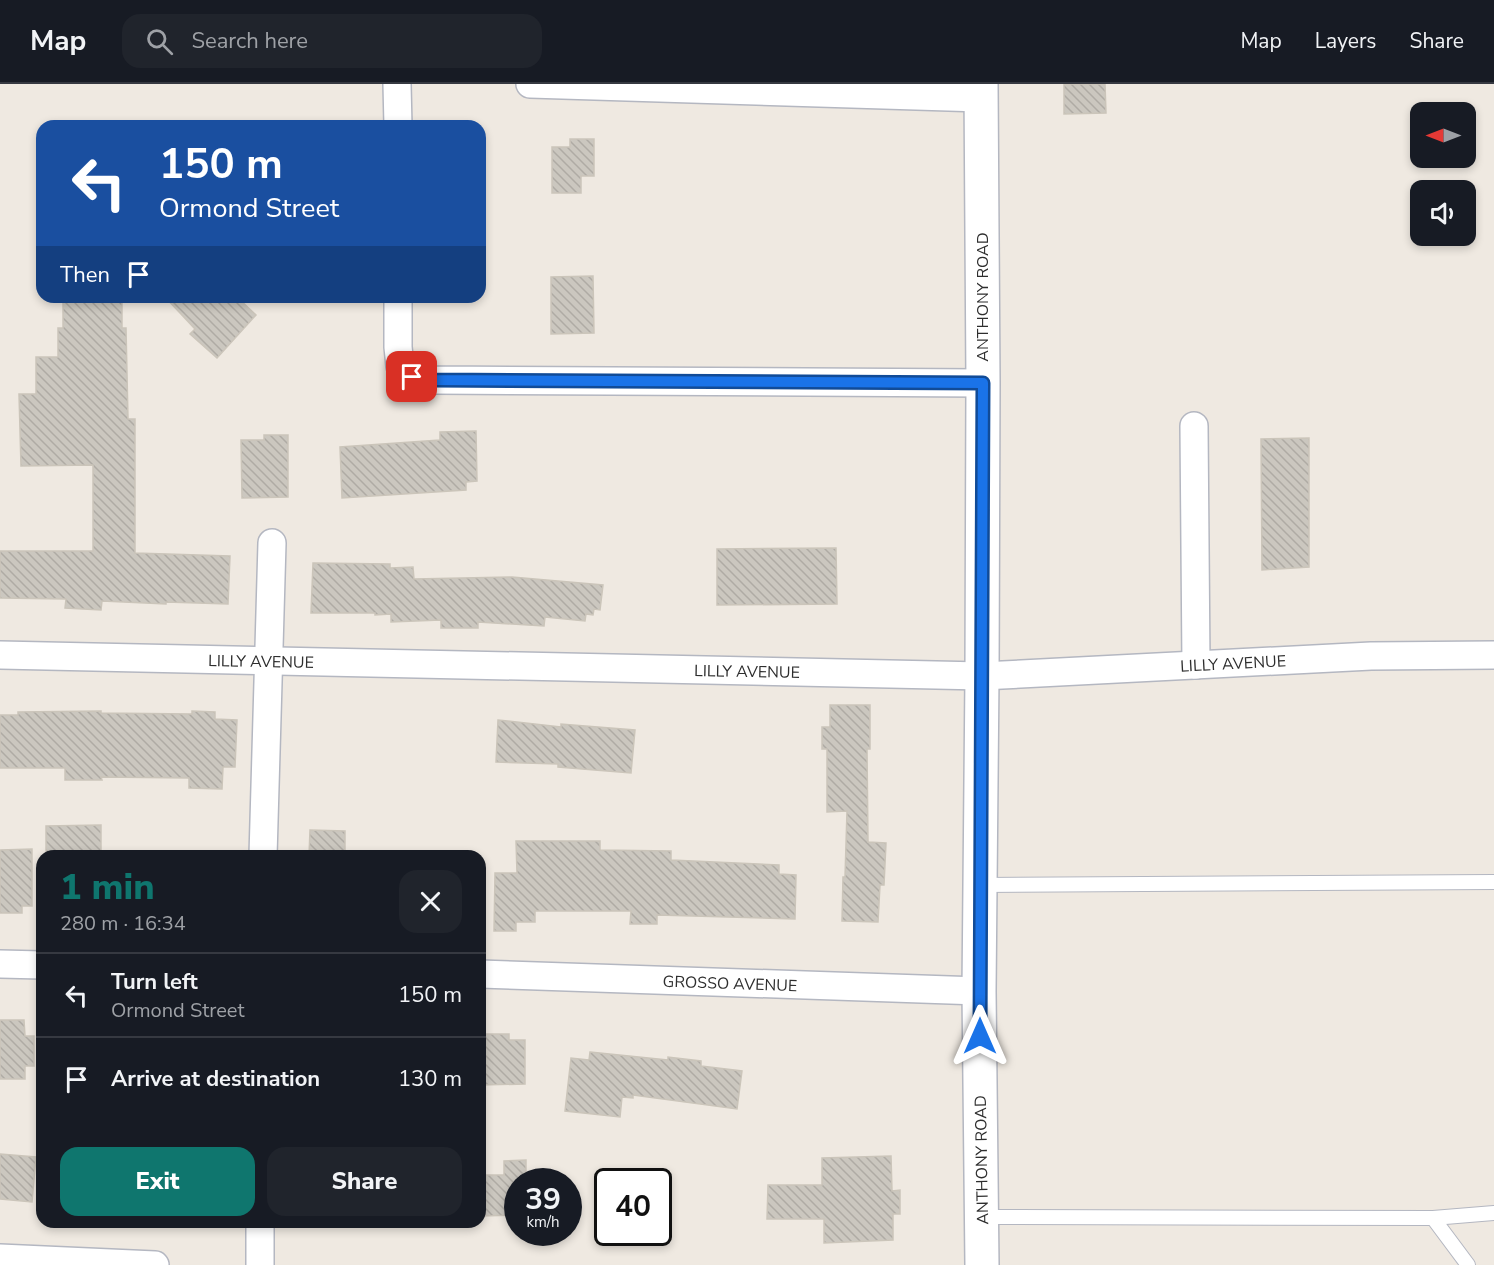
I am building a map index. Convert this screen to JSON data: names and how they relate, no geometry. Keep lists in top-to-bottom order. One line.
{"streets":{"street":["ANTHONY ROAD","LILLY AVENUE","GROSSO AVENUE"]},"crossings":[["ANTHONY ROAD","LILLY AVENUE"],["ANTHONY ROAD","GROSSO AVENUE"]],"north":"left","page":{"header":"Map","search":"Search here","nav":["Map","Layers","Share"],"turn":["150 m","Ormond Street"],"then":"Then","heading":["1 min","280 m · 16:34"],"list":[{"name":"Turn left","note":"Ormond Street","value":"150 m"},{"name":"Arrive at destination","value":"130 m"}],"buttons":["Exit","Share"],"speed":"39 km/h","limit":"40"}}
